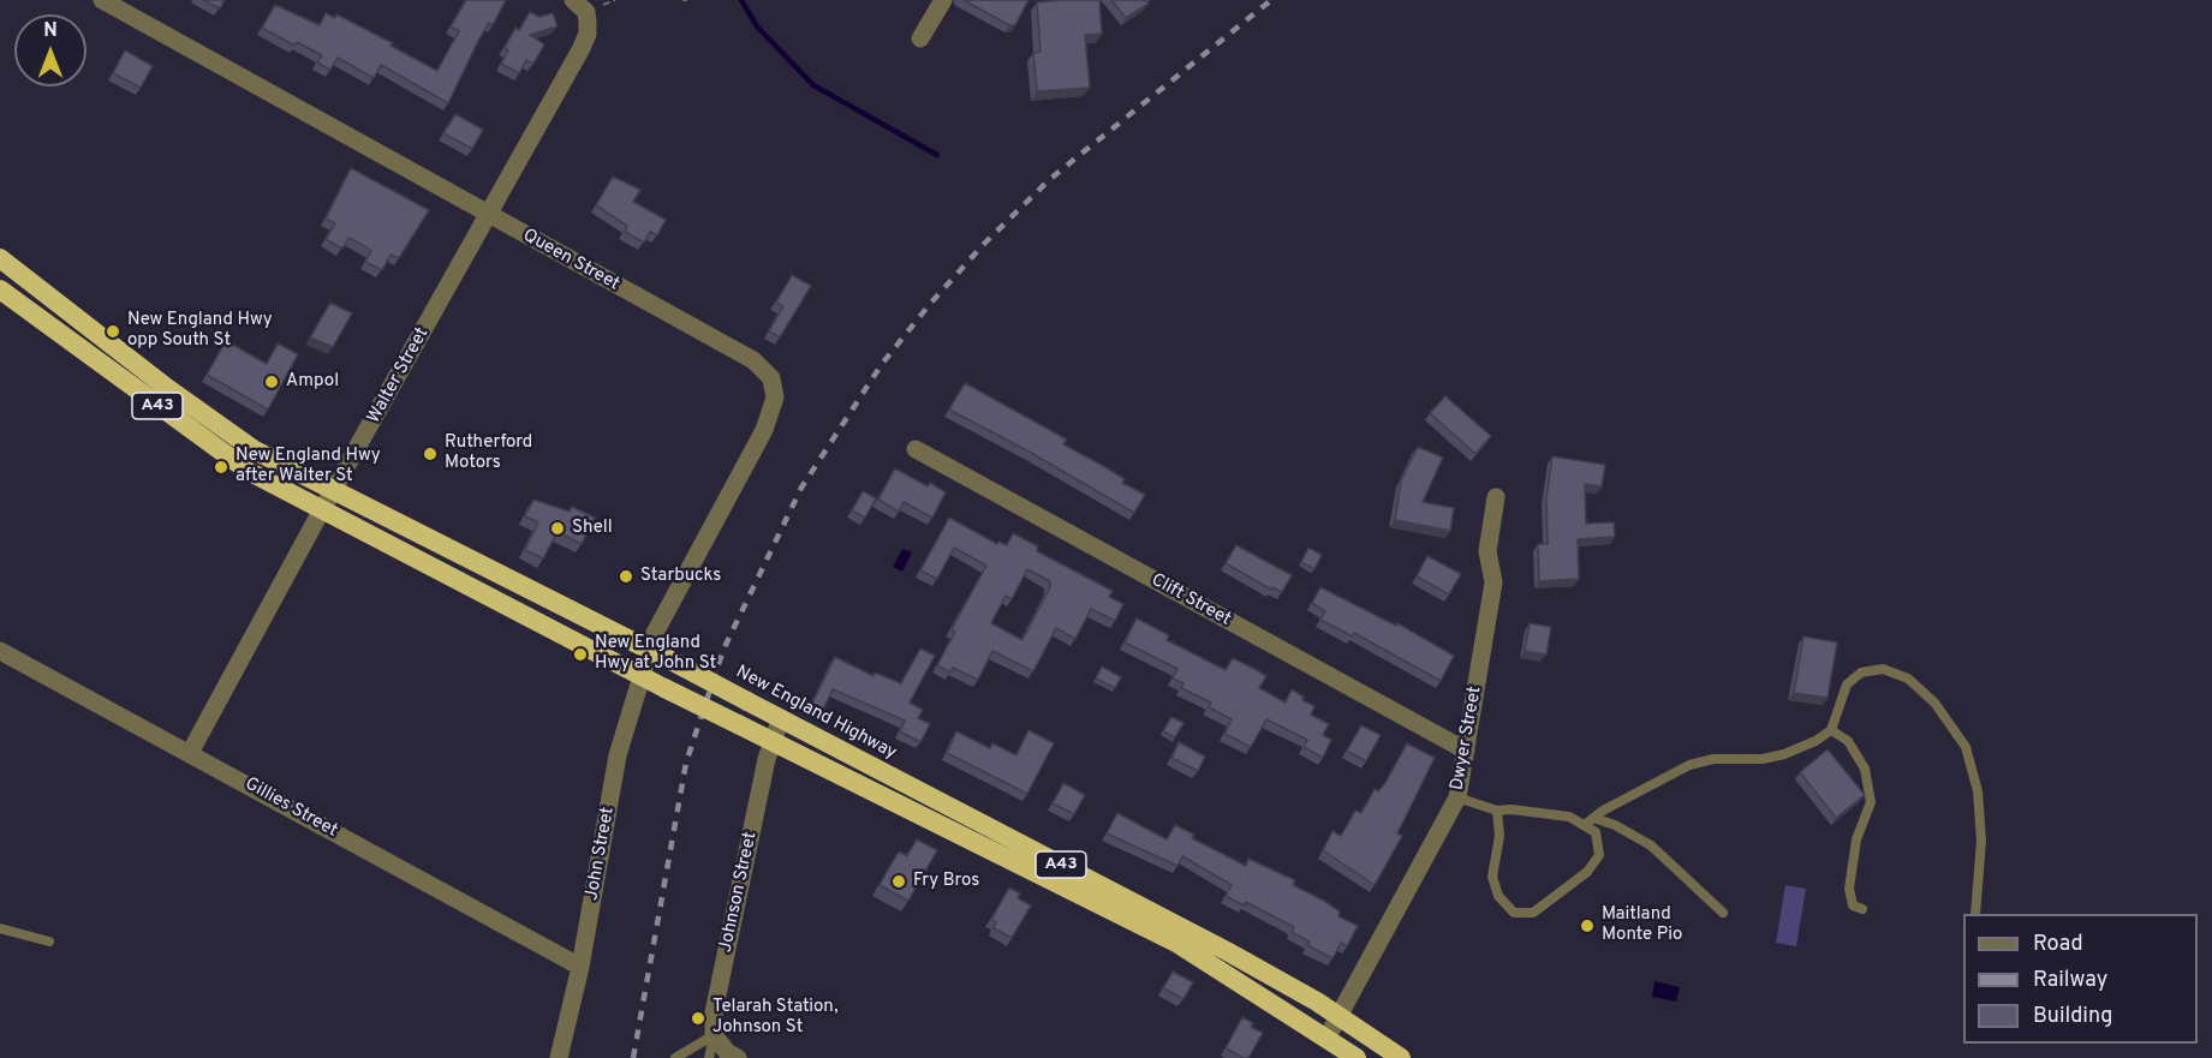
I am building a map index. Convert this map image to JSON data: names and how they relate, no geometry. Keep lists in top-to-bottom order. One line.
{"streets":{"highway":["A43","New England Highway"],"street":["Queen Street","Walter Street","Clift Street","Dwyer Street","Gillies Street","John Street","Johnson Street"]},"crossings":[["Queen Street","Walter Street"],["Queen Street","New England Highway"],["Queen Street","John Street"],["Walter Street","A43"],["Walter Street","New England Highway"],["Walter Street","Gillies Street"],["A43","Dwyer Street"],["A43","John Street"],["A43","Johnson Street"],["Clift Street","Dwyer Street"],["New England Highway","Dwyer Street"],["New England Highway","John Street"],["New England Highway","Johnson Street"],["Gillies Street","John Street"]],"places":["New England Hwy opp South St","Ampol","Rutherford Motors","New England Hwy after Walter St","Shell","Starbucks","New England Hwy at John St","Fry Bros","Maitland Monte Pio","Telarah Station, Johnson St"],"legend":["Road","Railway","Building"],"north":"top"}
